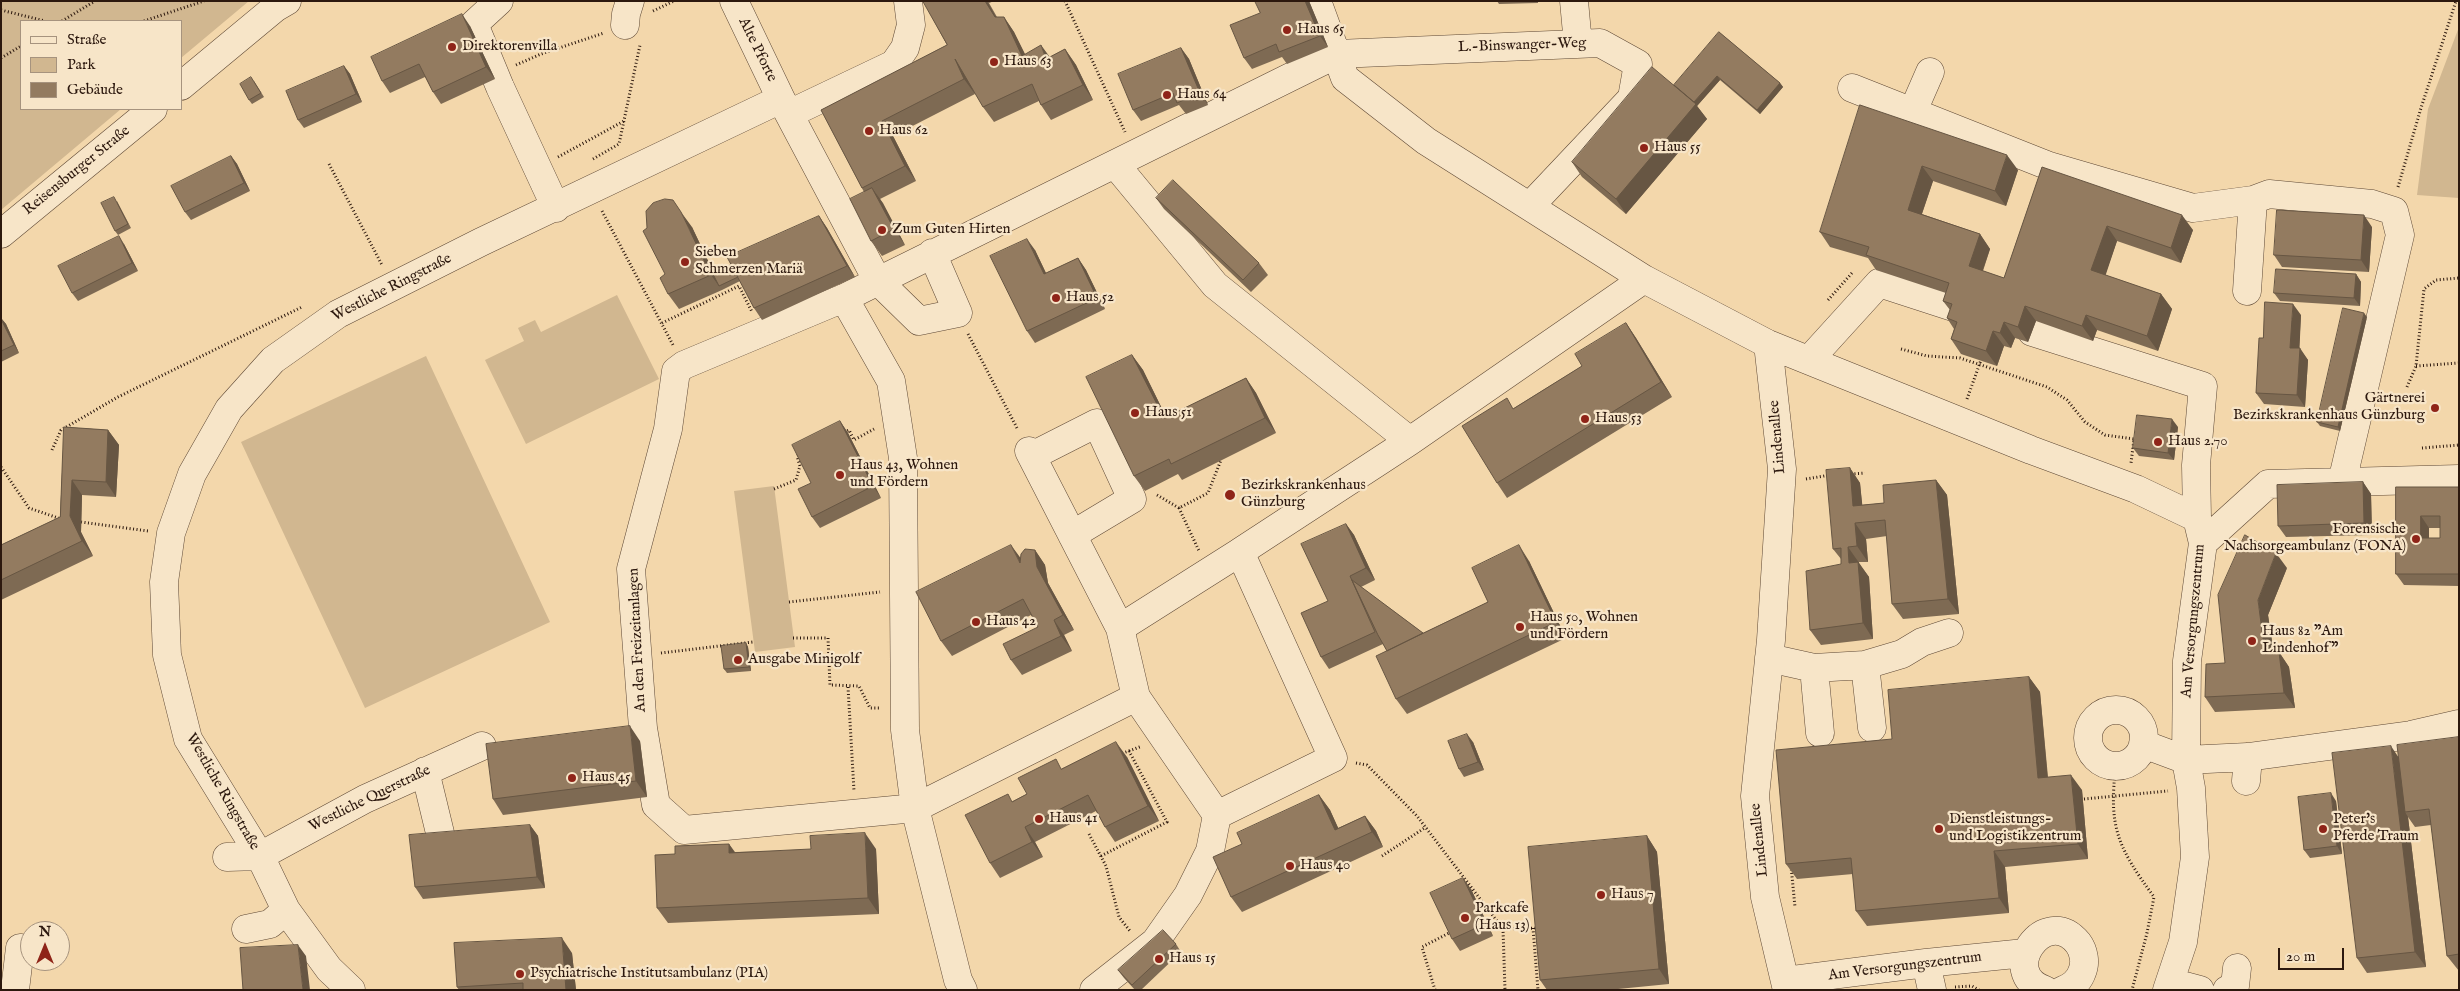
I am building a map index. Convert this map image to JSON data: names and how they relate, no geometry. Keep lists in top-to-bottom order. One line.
{"streets":{"street":["L.-Binswanger-Weg","Alte Pforte","Reisensburger Straße","Westliche Ringstraße","Lindenallee","Am Versorgungszentrum","An den Freizeitanlagen","Westliche Querstraße"]},"crossings":[["Alte Pforte","Westliche Ringstraße"],["Westliche Ringstraße","Westliche Querstraße"],["Lindenallee","Am Versorgungszentrum"]],"places":["Haus 65","Direktorenvilla","Haus 63","Haus 64","Haus 62","Haus 55","Zum Guten Hirten","Sieben Schmerzen Mariä","Haus 52","Gärtnerei Bezirkskrankenhaus Günzburg","Haus 51","Haus 53","Haus 2.70","Haus 43, Wohnen und Fördern","Bezirkskrankenhaus Günzburg","Forensische Nachsorgeambulanz (FONA)","Haus 42","Haus 50, Wohnen und Fördern","Haus 82 \"Am Lindenhof\"","Ausgabe Minigolf","Haus 45","Haus 41","Dienstleistungs- und Logistikzentrum","Peter's Pferde Traum","Haus 40","Haus 7","Parkcafe (Haus 13)","Haus 15","Psychiatrische Institutsambulanz (PIA)"],"legend":["Straße","Park","Gebäude"],"scale_bar":"20 m","north":"top"}
